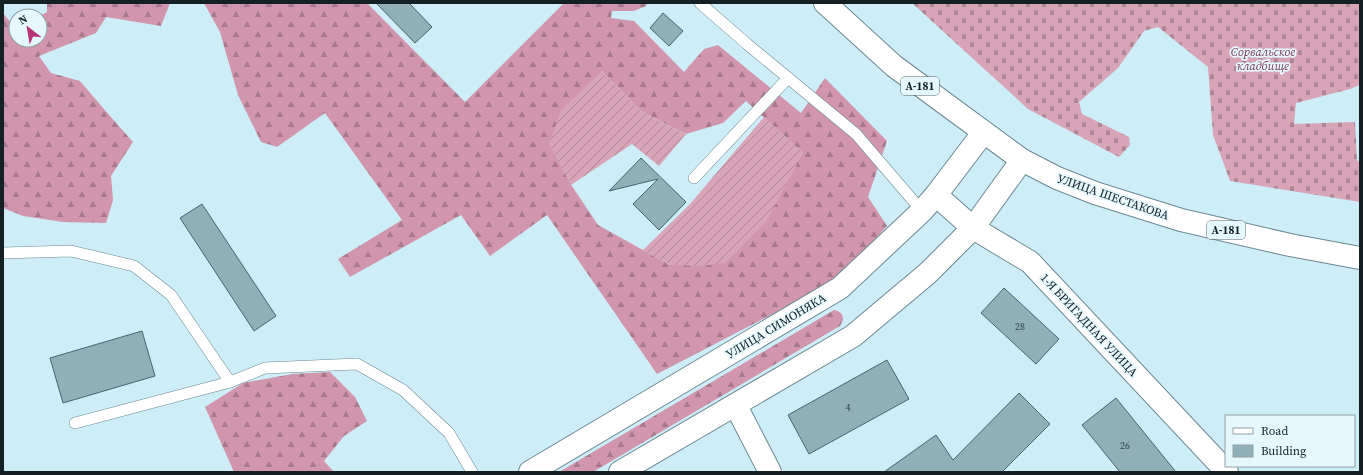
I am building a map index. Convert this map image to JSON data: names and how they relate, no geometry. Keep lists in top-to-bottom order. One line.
{"streets":{"street":["А-181","УЛИЦА ШЕСТАКОВА","1-Я БРИГАДНАЯ УЛИЦА","УЛИЦА СИМОНЯКА"]},"crossings":[["УЛИЦА ШЕСТАКОВА","УЛИЦА СИМОНЯКА"],["1-Я БРИГАДНАЯ УЛИЦА","УЛИЦА СИМОНЯКА"]],"parks":["Сорвальское кладбище"],"house_numbers":["28","4","26"],"legend":["Road","Building"],"north":"top left"}
